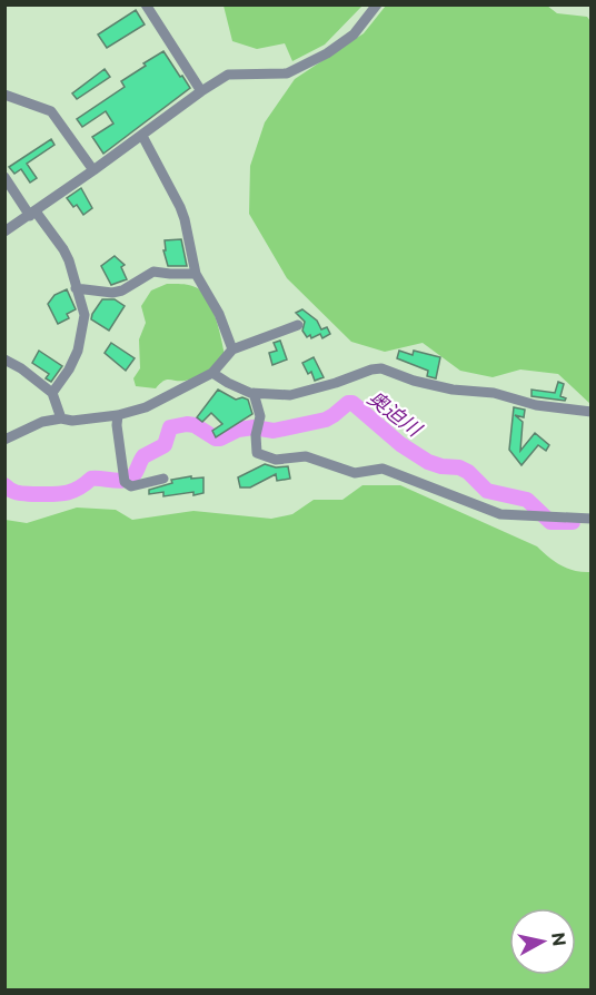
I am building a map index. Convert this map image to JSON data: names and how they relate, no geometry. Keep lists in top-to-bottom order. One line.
{"water":["奥迫川"],"north":"right"}
